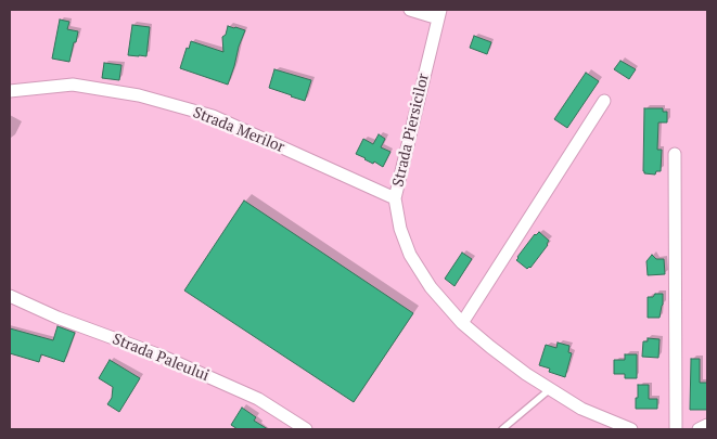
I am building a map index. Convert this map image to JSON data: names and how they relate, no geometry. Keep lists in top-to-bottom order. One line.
{"streets":{"street":["Strada Merilor","Strada Piersicilor","Strada Paleului"]},"crossings":[["Strada Merilor","Strada Piersicilor"]]}
